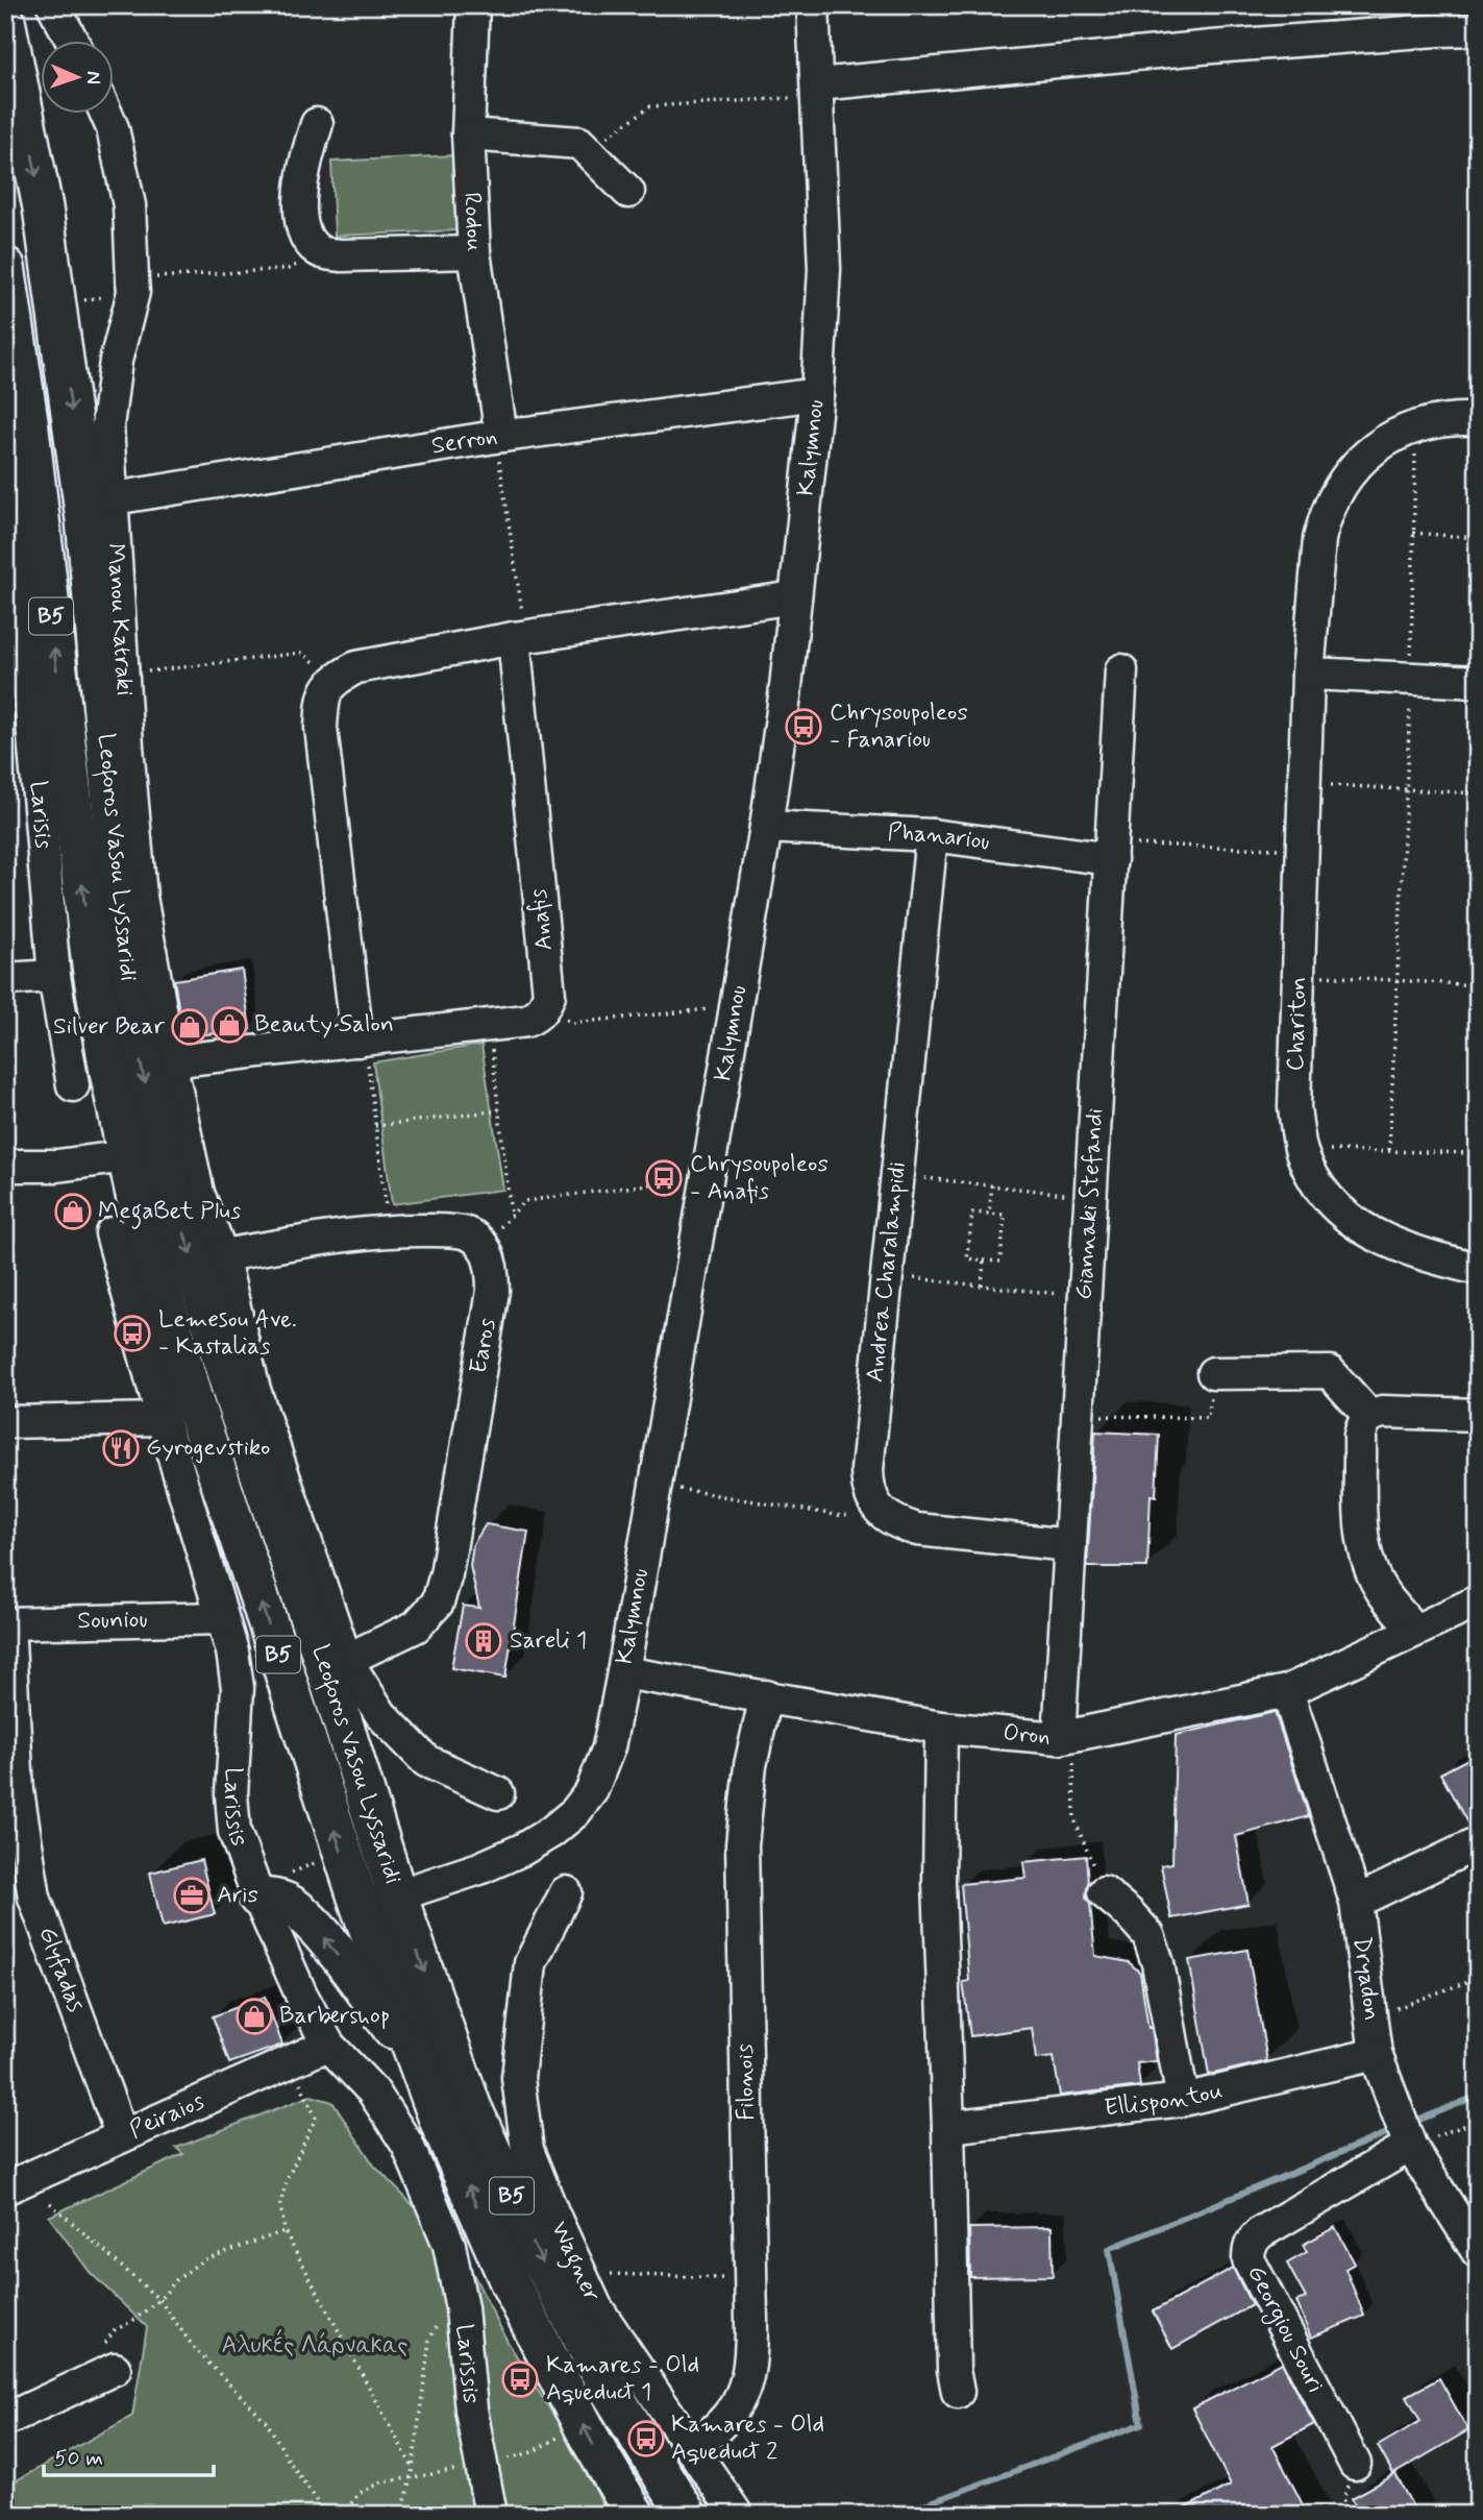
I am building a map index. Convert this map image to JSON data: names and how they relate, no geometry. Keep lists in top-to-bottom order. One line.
{"streets":{"main road":["B5","Leoforos Vasou Lyssaridi"],"street":["Rodou","Serron","Kalymnou","Manou Katraki","Larisis","Phanariou","Anafis","Chariton","Giannaki Stefandi","Andrea Charalampidi","Earos","Souniou","Oron","Larissis","Glyfadas","Dryadon","Filonois","Ellispontou","Peiraios","Wagner","Georgiou Souri"]},"crossings":[["Rodou","Serron"],["Serron","Kalymnou"],["Serron","Manou Katraki"],["Kalymnou","Phanariou"],["Kalymnou","Leoforos Vasou Lyssaridi"],["Kalymnou","Oron"],["Manou Katraki","Earos"],["Phanariou","Giannaki Stefandi"],["Phanariou","Andrea Charalampidi"],["Giannaki Stefandi","Oron"],["Souniou","Larissis"],["Souniou","Glyfadas"],["Oron","Dryadon"],["Oron","Filonois"],["Larissis","Peiraios"],["Glyfadas","Peiraios"],["Dryadon","Ellispontou"],["Dryadon","Georgiou Souri"],["Filonois","Wagner"]],"parks":["Αλυκές Λάρνακας"],"places":{"bus stop":["Chrysoupoleos - Fanariou","Chrysoupoleos - Anafis","Lemesou Ave. - Kastalias","Kamares - Old Aqueduct 1","Kamares - Old Aqueduct 2"],"shop":["Beauty Salon","Silver Bear","MegaBet Plus","Barbershop"],"restaurant":["Gyrogevstiko"],"building":["Sareli 1"],"office":["Aris"]},"scale_bar":"50 m","north":"right"}
